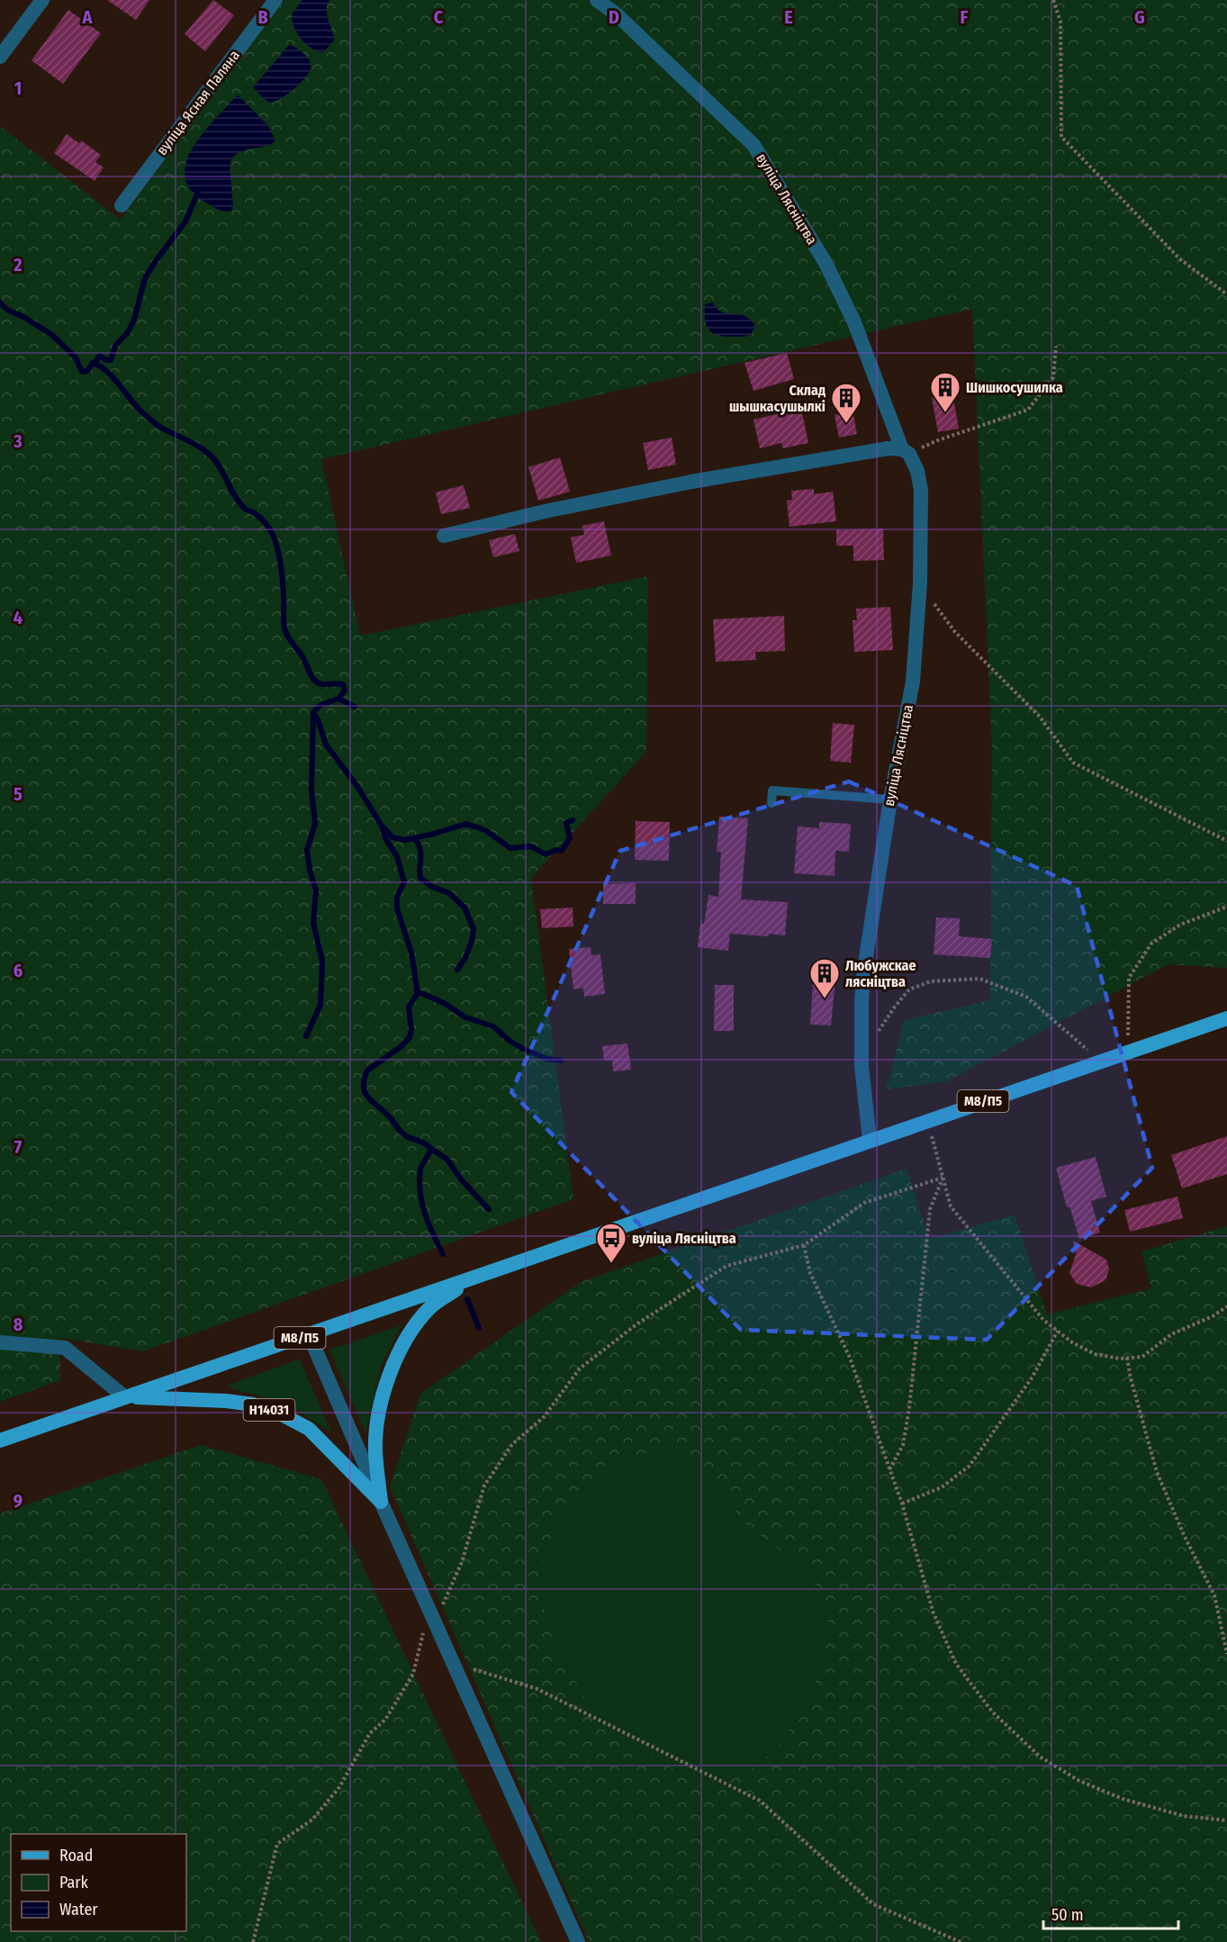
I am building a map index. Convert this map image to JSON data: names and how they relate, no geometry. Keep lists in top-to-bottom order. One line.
{"streets":{"main road":["М8/П5","Н14031"],"street":["вуліца Ясная Паляна","вуліца Лясніцтва"]},"crossings":[["вуліца Лясніцтва","М8/П5"],["М8/П5","Н14031"]],"places":{"building":["Шишкосушилка","Склад шышкасушылкі","Любужскае лясніцтва"],"bus stop":["вуліца Лясніцтва"]},"legend":["Road","Park","Water"],"scale_bar":"50 m","grid":{"columns":["A","B","C","D","E","F","G"],"rows":["1","2","3","4","5","6","7","8","9"]}}
